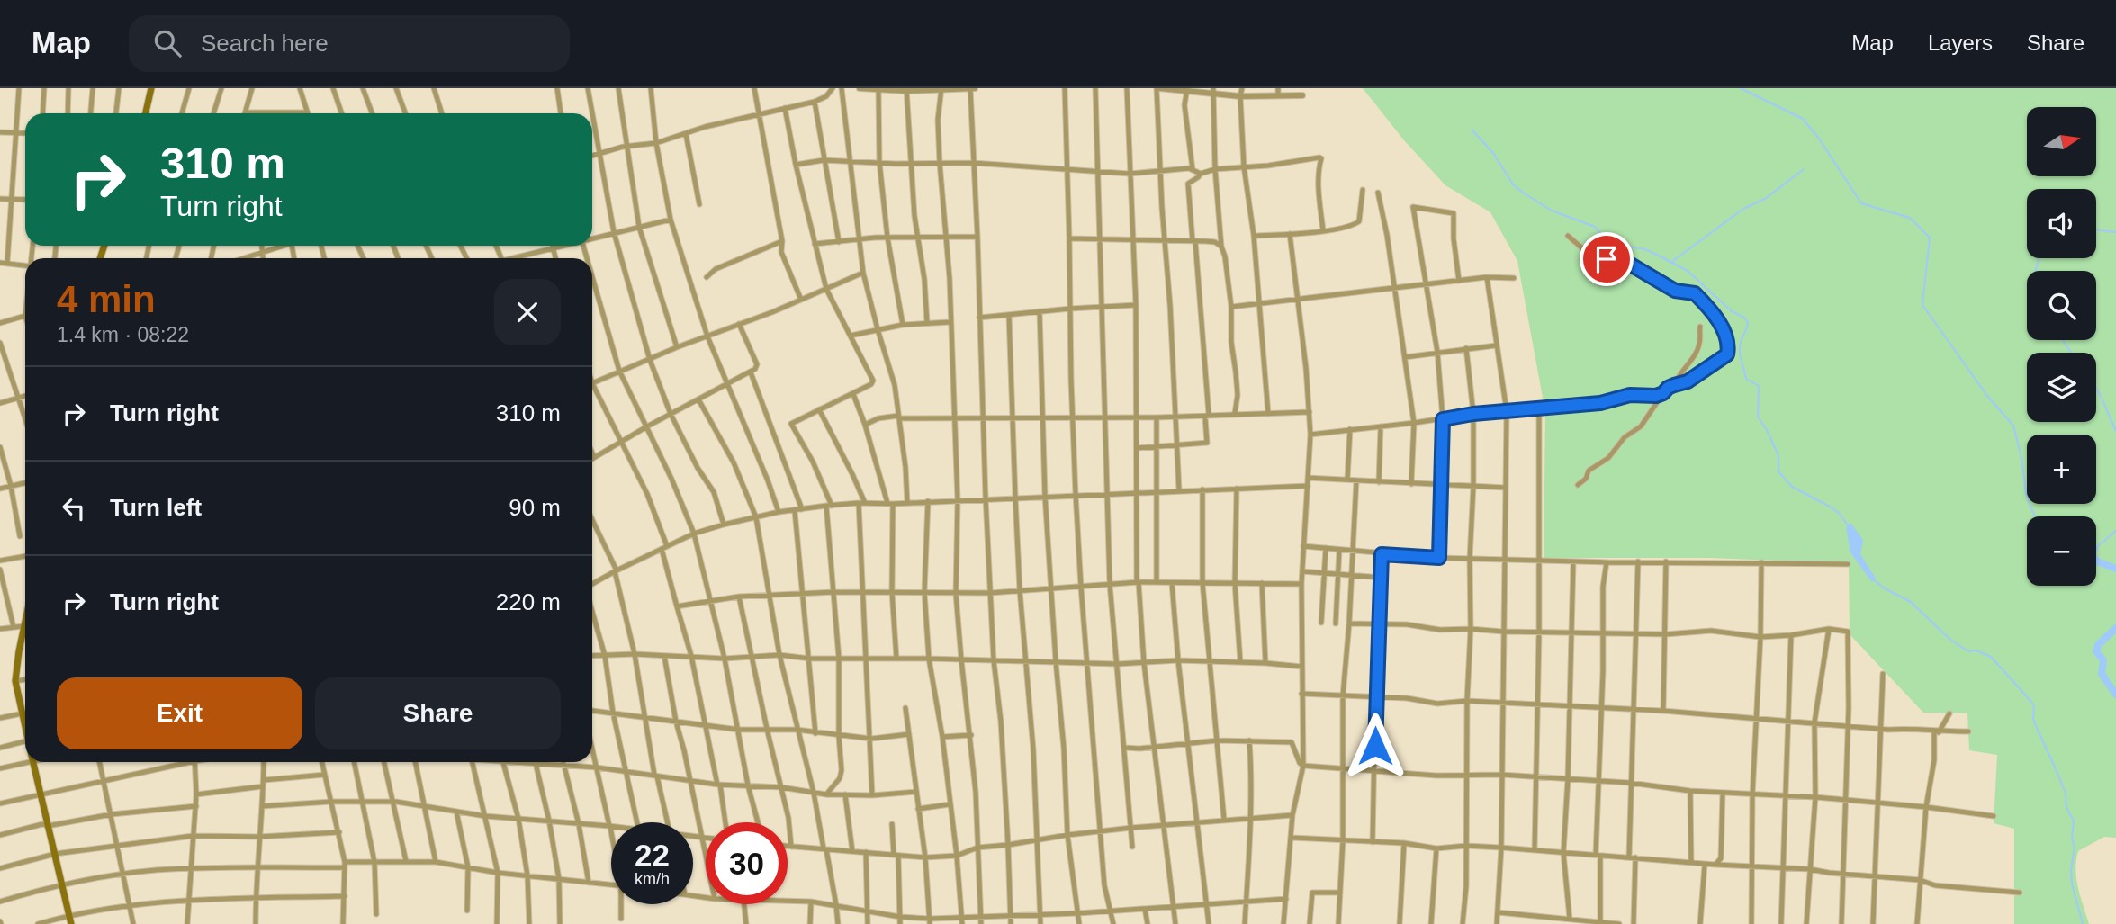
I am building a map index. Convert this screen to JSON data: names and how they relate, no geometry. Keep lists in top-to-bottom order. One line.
{"north":"right","page":{"header":"Map","search":"Search here","nav":["Map","Layers","Share"],"map_buttons":["+","−"],"turn":["310 m","Turn right"],"heading":["4 min","1.4 km · 08:22"],"list":[{"name":"Turn right","value":"310 m"},{"name":"Turn left","value":"90 m"},{"name":"Turn right","value":"220 m"}],"buttons":["Exit","Share"],"speed":"22 km/h","limit":"30"}}
